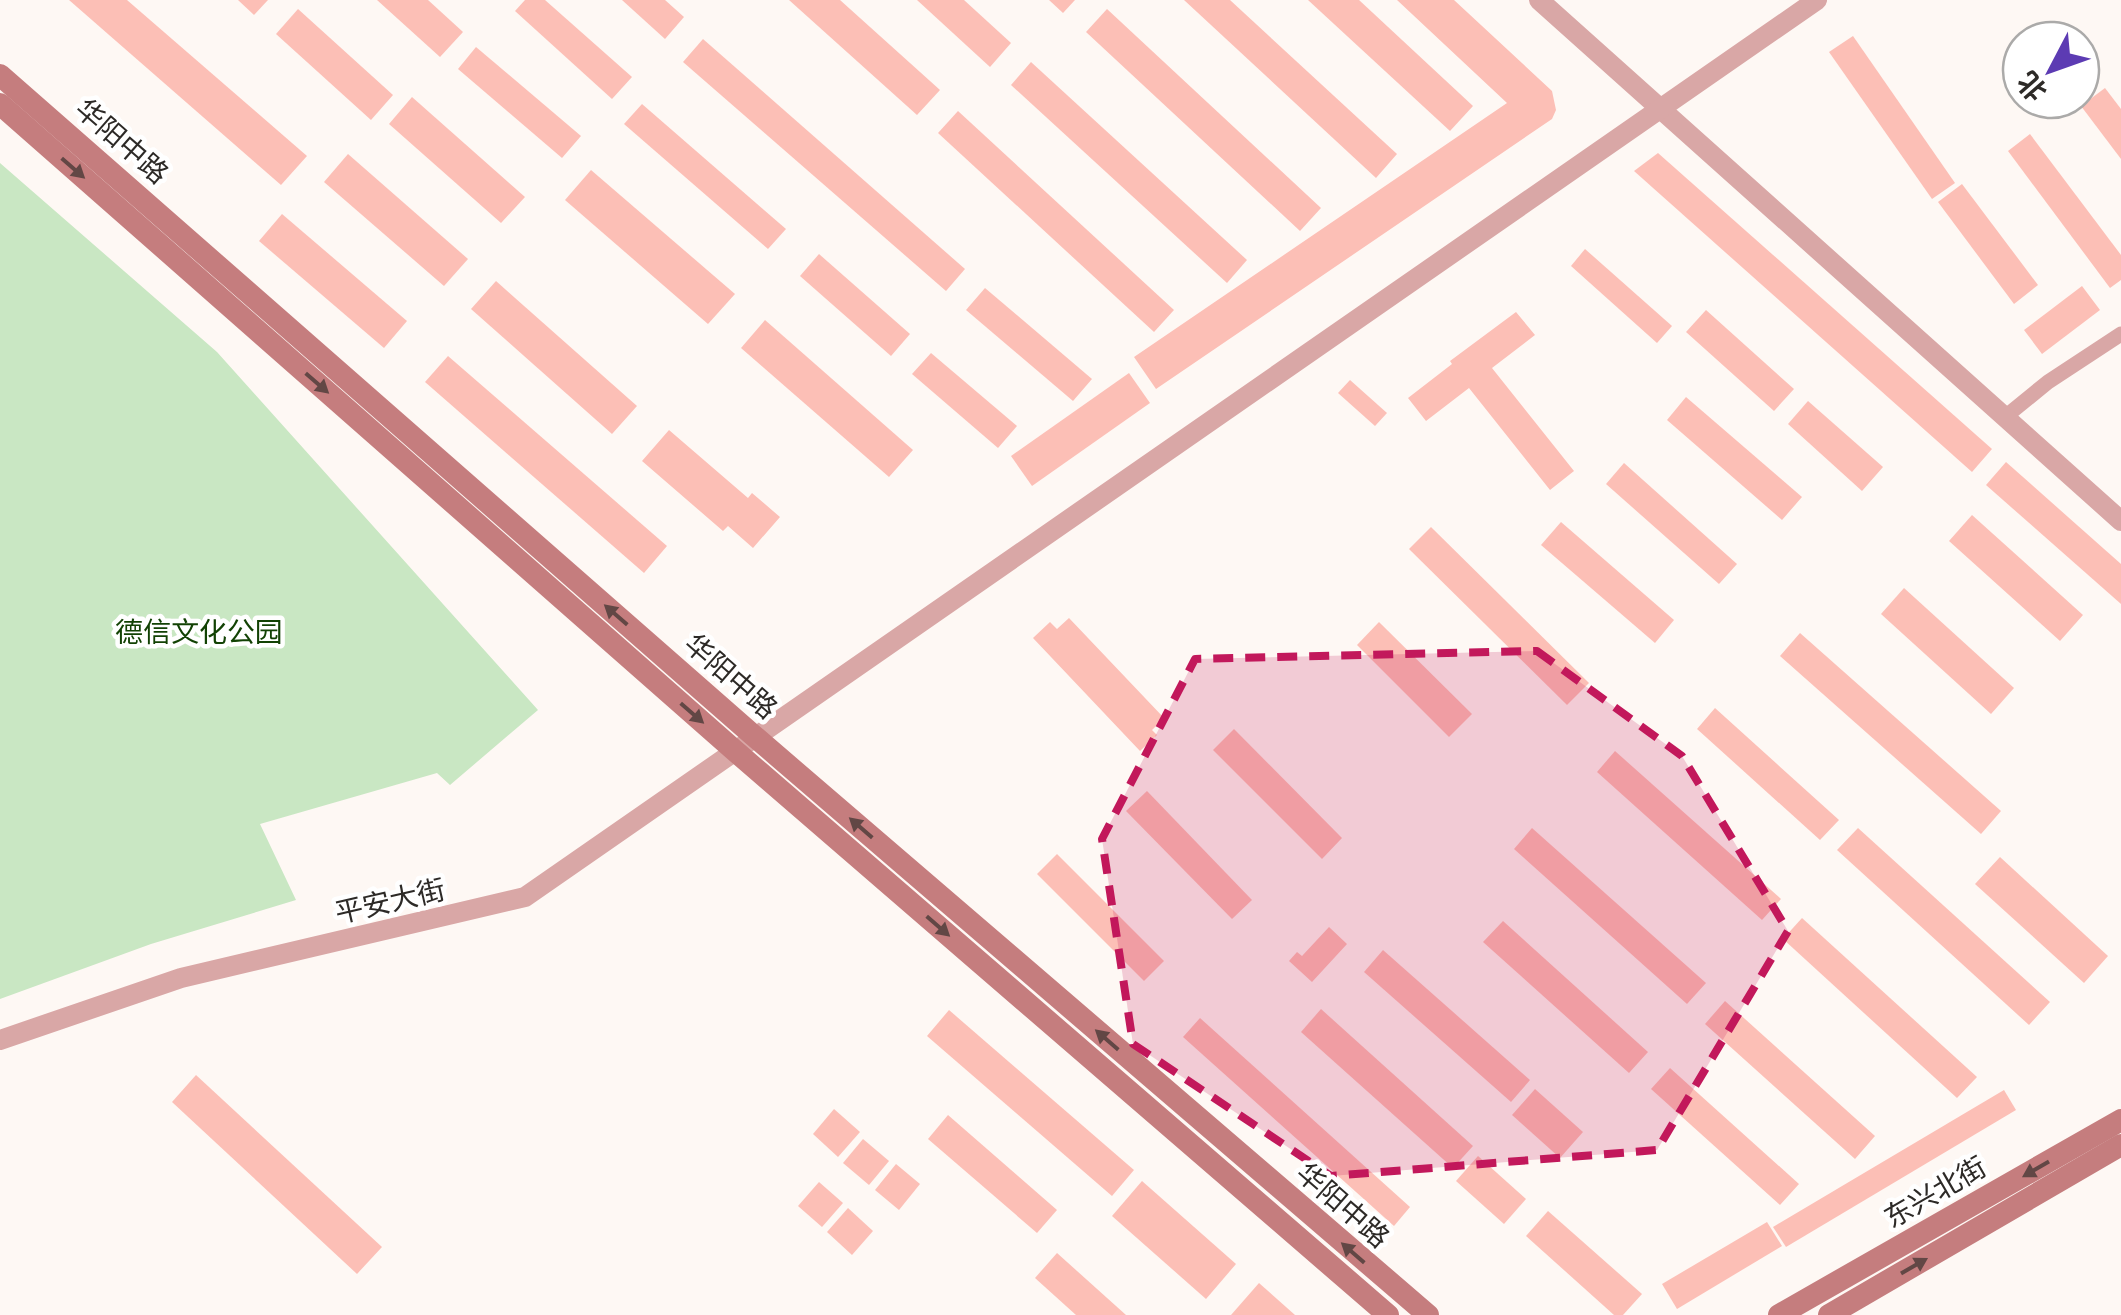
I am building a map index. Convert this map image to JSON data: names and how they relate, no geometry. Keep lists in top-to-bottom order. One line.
{"streets":{"main road":["华阳中路","东兴北街"],"street":["平安大街"]},"crossings":[["华阳中路","平安大街"]],"parks":["德信文化公园"],"north":"bottom left"}
